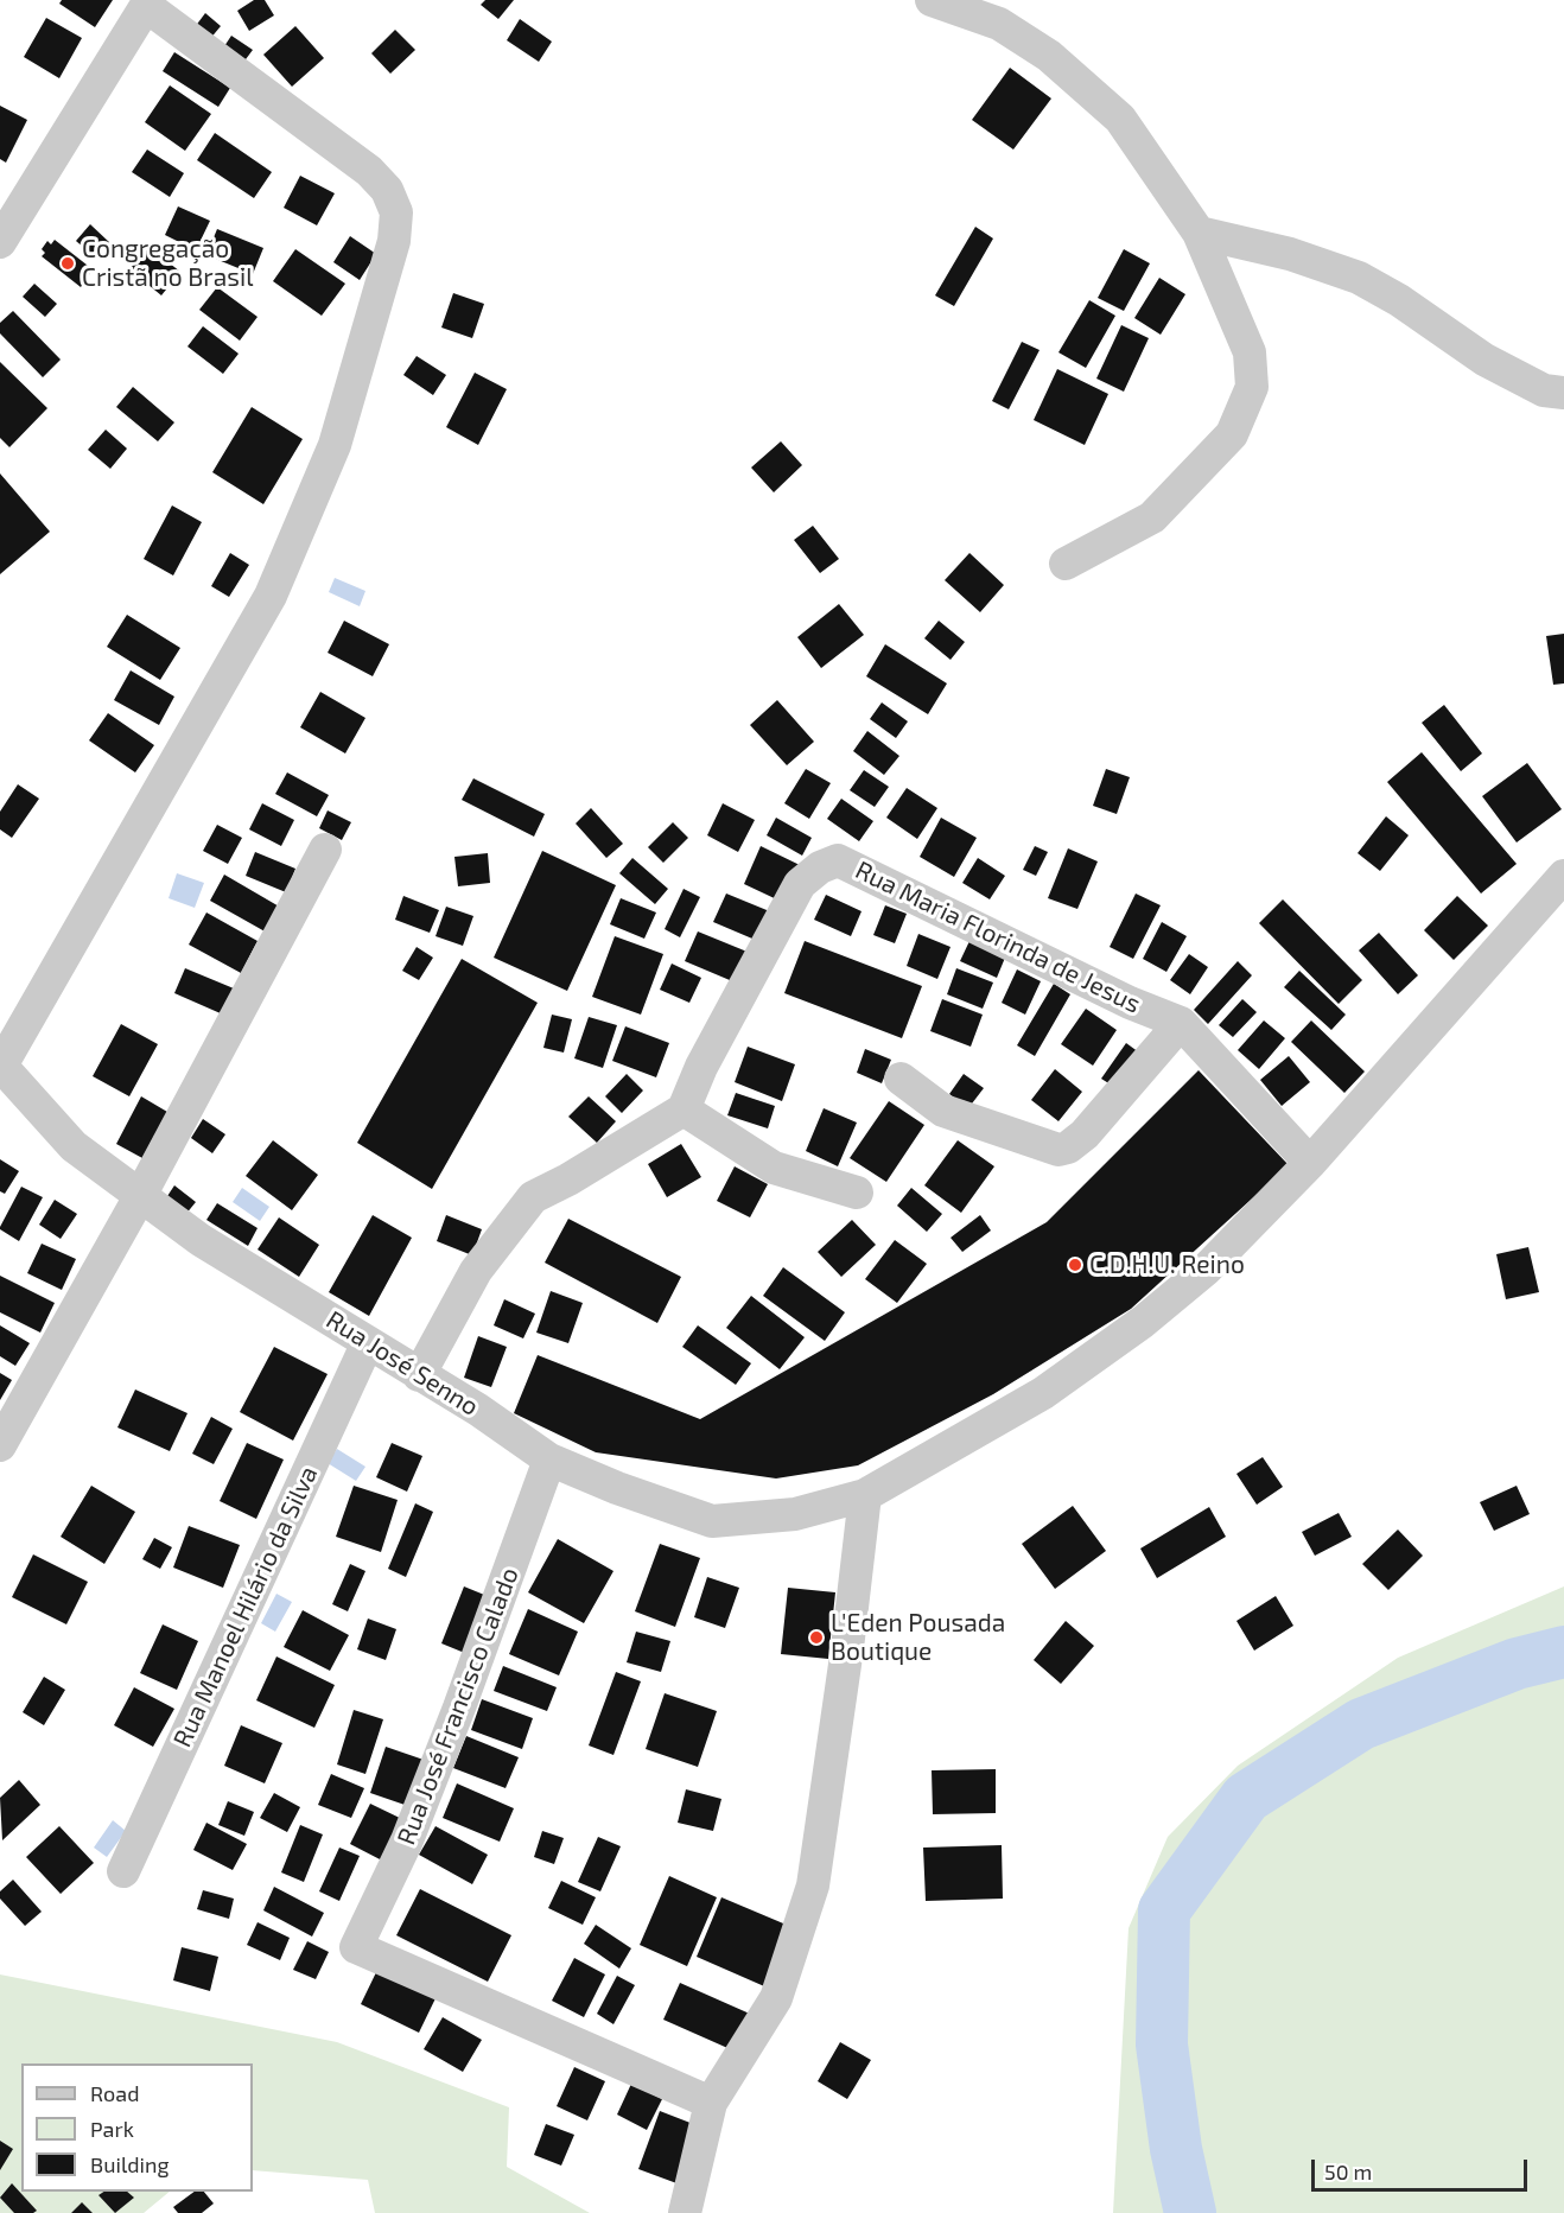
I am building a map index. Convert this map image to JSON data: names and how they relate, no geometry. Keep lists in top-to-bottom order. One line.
{"streets":{"street":["Rua Maria Florinda de Jesus","Rua José Senno","Rua Manoel Hilário da Silva","Rua José Francisco Calado"]},"crossings":[["Rua Maria Florinda de Jesus","Rua José Senno"],["Rua José Senno","Rua Manoel Hilário da Silva"],["Rua José Senno","Rua José Francisco Calado"]],"places":["Congregação Cristã no Brasil","C.D.H.U. Reino","L'Eden Pousada Boutique"],"legend":["Road","Park","Building"],"scale_bar":"50 m"}
